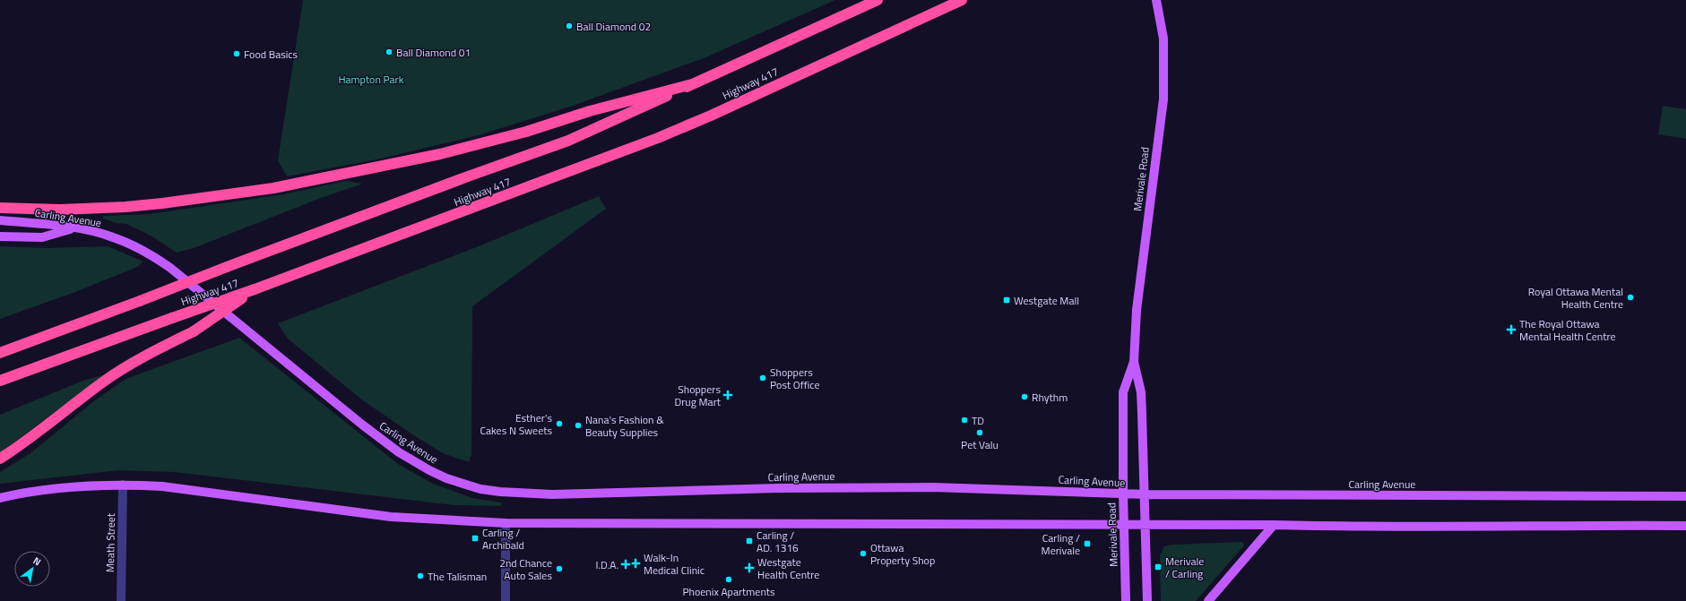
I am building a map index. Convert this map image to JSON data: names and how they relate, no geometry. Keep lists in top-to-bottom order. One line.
{"streets":{"highway":["Highway 417"],"main road":["Merivale Road","Carling Avenue"],"street":["Meath Street"]},"crossings":[["Merivale Road","Carling Avenue"]],"parks":["Hampton Park"],"places":{"other":["Ball Diamond 02","Ball Diamond 01","Food Basics","Royal Ottawa Mental Health Centre","Shoppers Post Office","Rhythm","TD","Esther's Cakes N Sweets","Nana's Fashion & Beauty Supplies","Pet Valu","Ottawa Property Shop","2nd Chance Auto Sales","The Talisman","Phoenix Apartments"],"transit":["Westgate Mall","Carling / Archibald","Carling / AD. 1316","Carling / Merivale","Merivale / Carling"],"health":["The Royal Ottawa Mental Health Centre","Shoppers Drug Mart","Walk-In Medical Clinic","I.D.A.","Westgate Health Centre"]},"north":"top right"}
